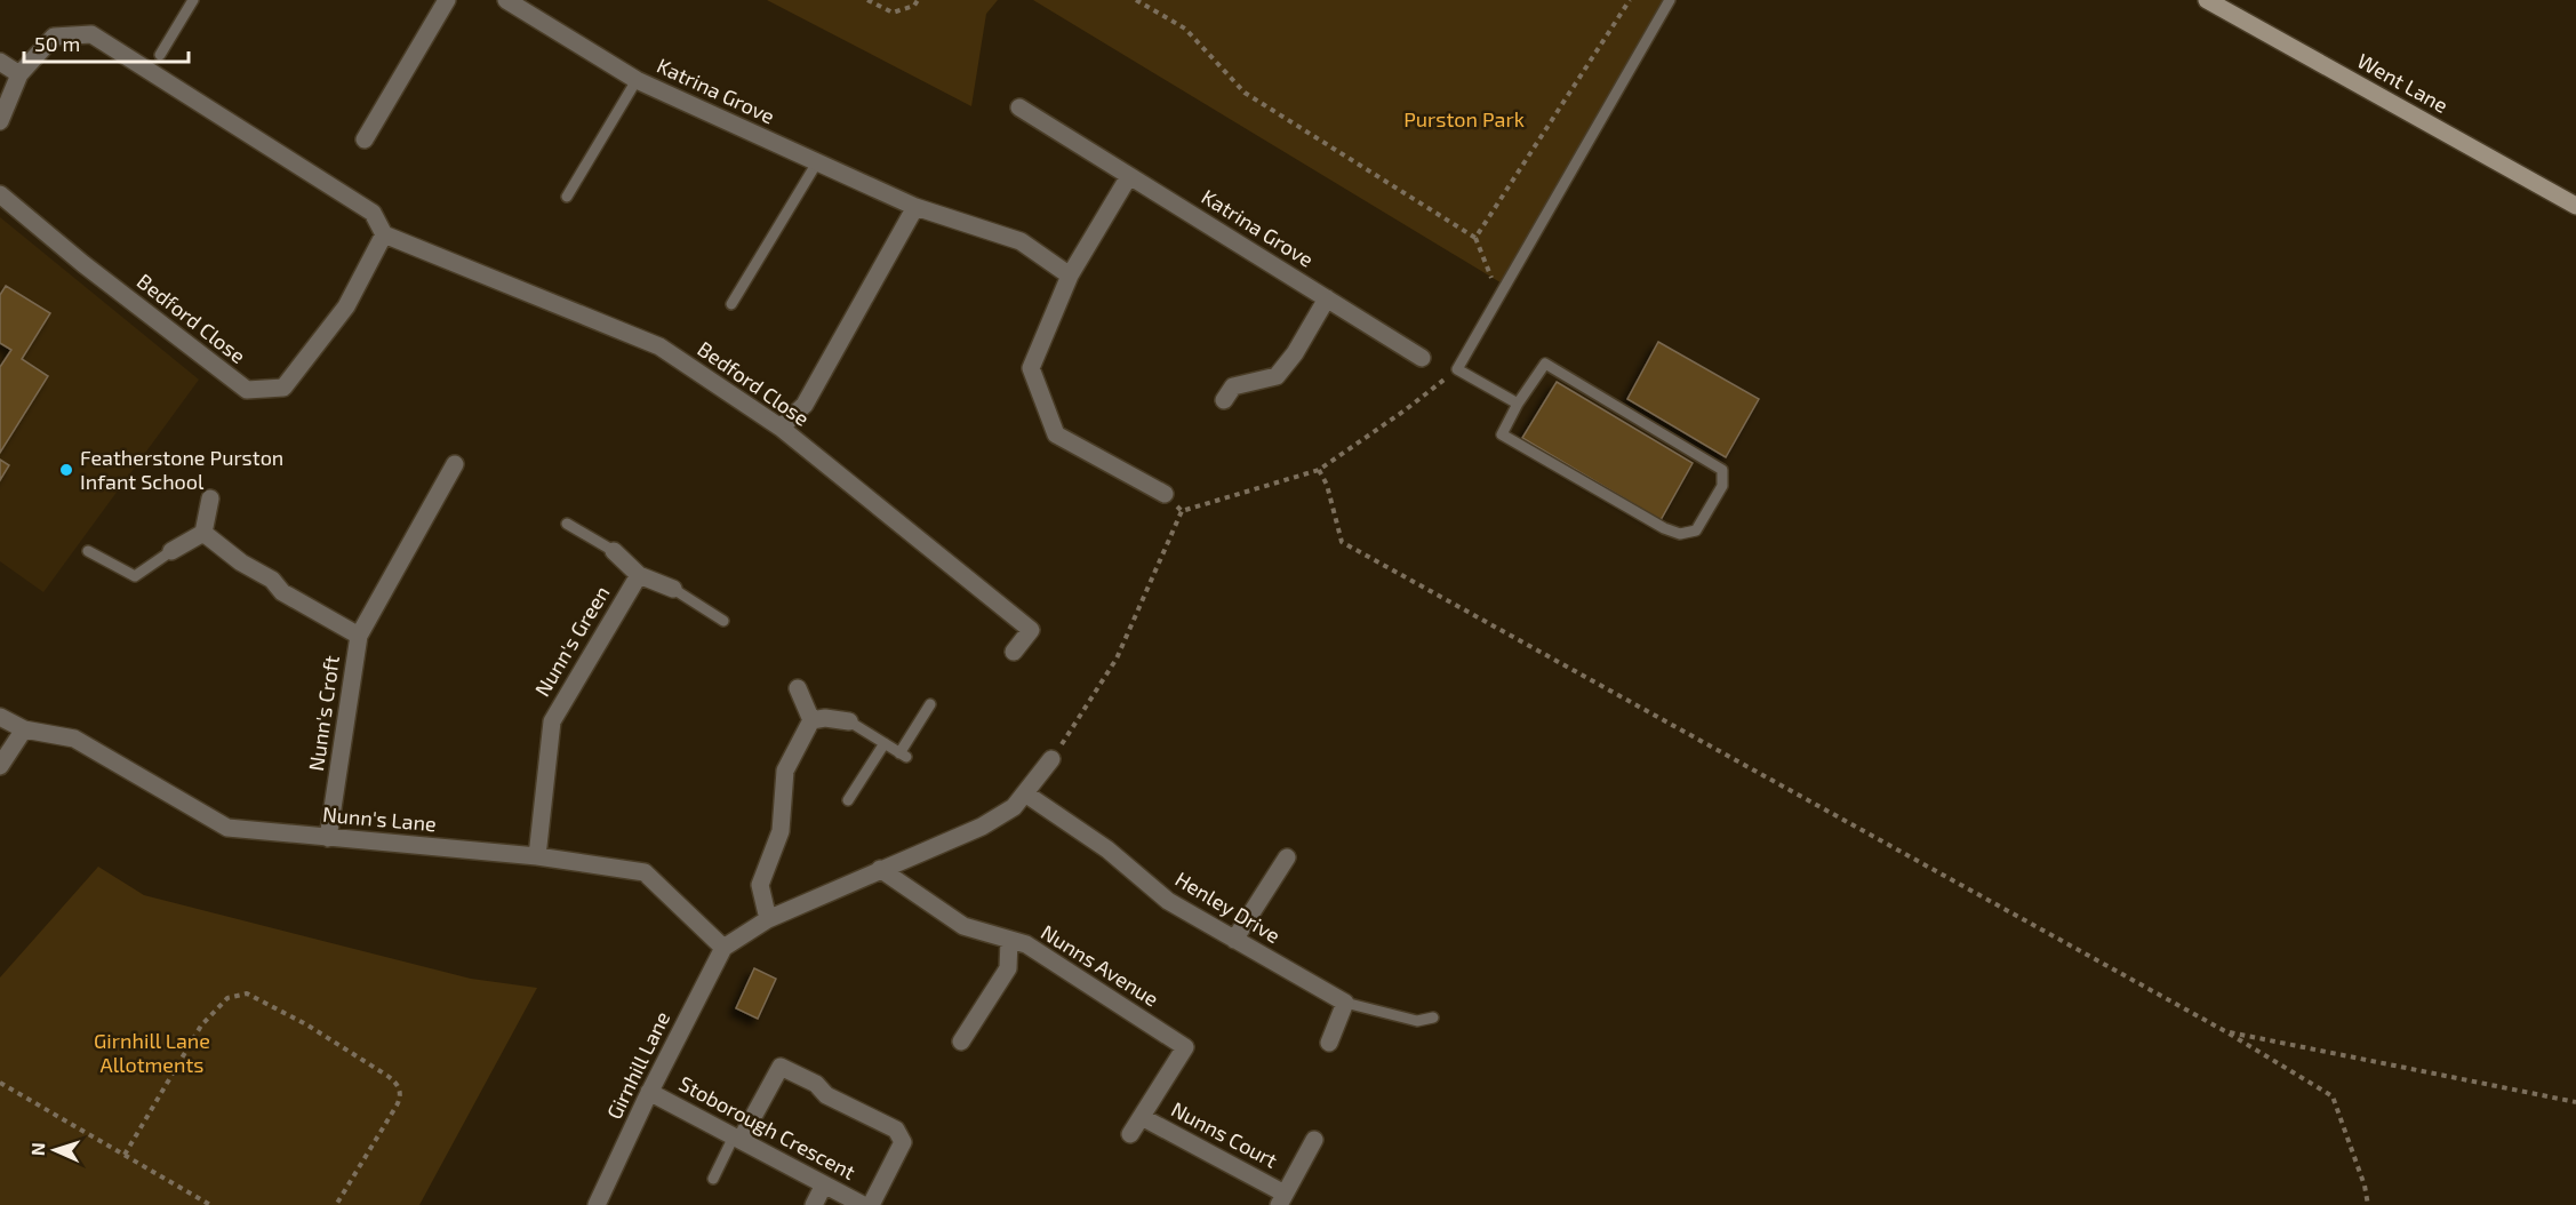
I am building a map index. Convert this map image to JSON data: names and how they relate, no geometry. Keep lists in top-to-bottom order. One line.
{"streets":{"main road":["Went Lane"],"street":["Katrina Grove","Bedford Close","Nunn's Green","Nunn's Croft","Nunn's Lane","Henley Drive","Nunns Avenue","Girnhill Lane","Stoborough Crescent","Nunns Court"]},"crossings":[["Nunn's Green","Nunn's Lane"],["Nunn's Croft","Nunn's Lane"],["Nunn's Lane","Girnhill Lane"],["Nunns Avenue","Nunns Court"],["Girnhill Lane","Stoborough Crescent"]],"parks":["Purston Park","Girnhill Lane Allotments"],"places":["Featherstone Purston Infant School"],"scale_bar":"50 m","north":"left"}
